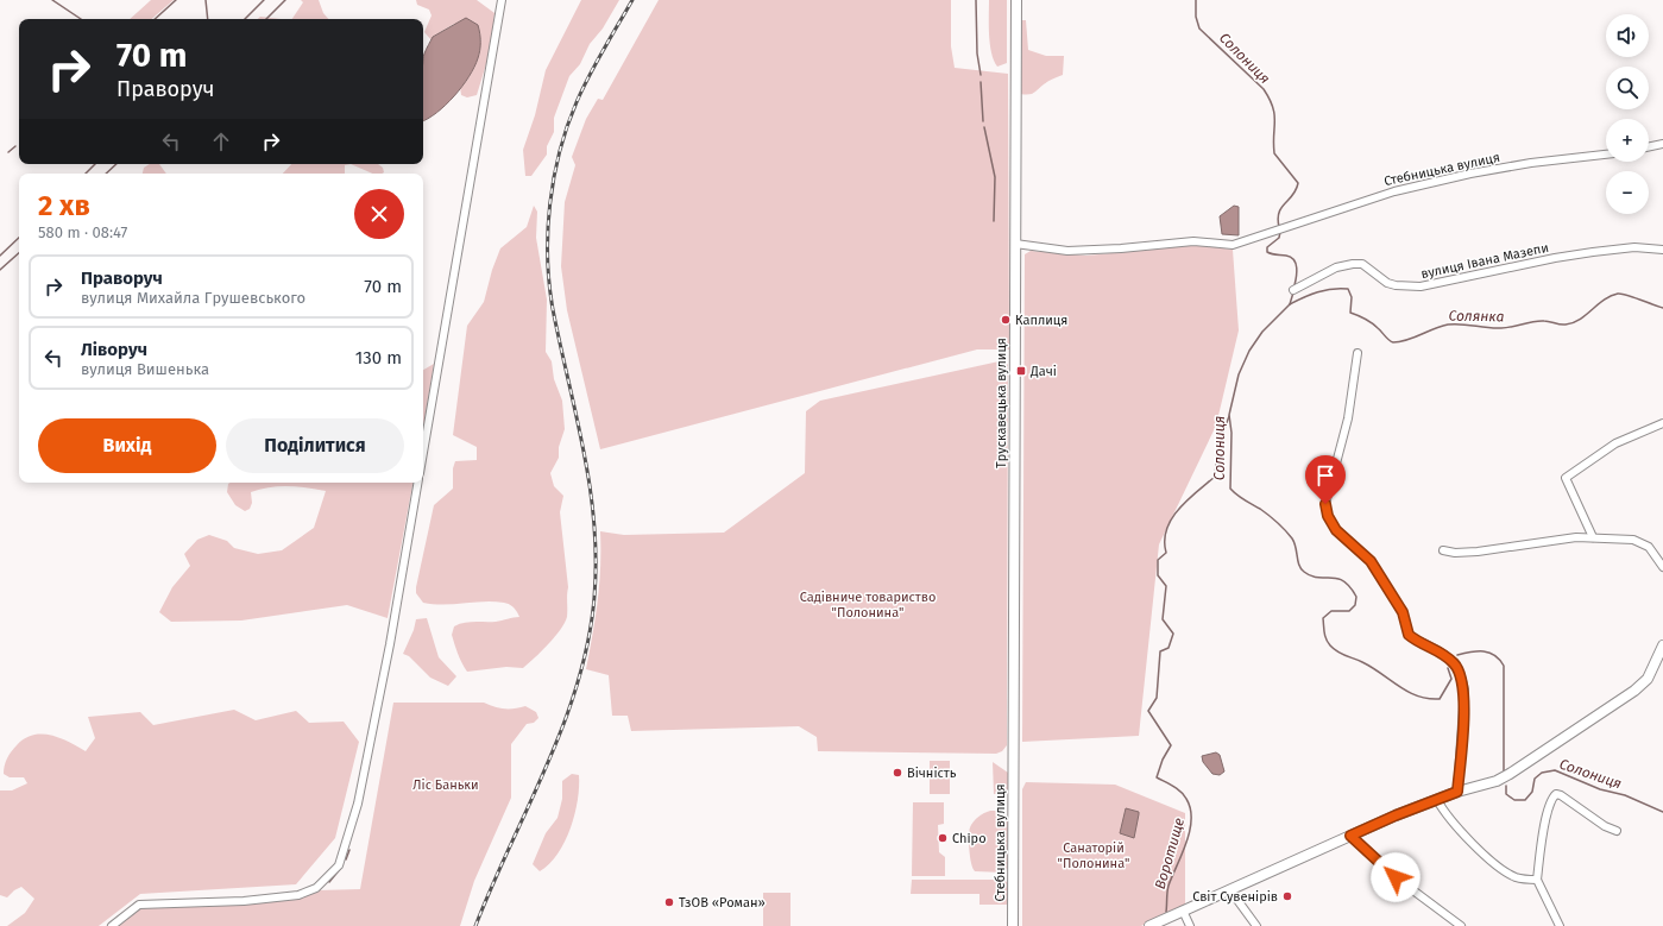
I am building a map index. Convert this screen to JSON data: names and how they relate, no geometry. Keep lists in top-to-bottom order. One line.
{"streets":{"street":["Стебницька вулиця","вулиця Івана Мазепи","Трускавецька вулиця"]},"crossings":[["Стебницька вулиця","Трускавецька вулиця"]],"water":["Солониця","Солянка","Воротище"],"parks":["Садівниче товариство \"Полонина\"","Ліс Баньки","Санаторій \"Полонина\""],"places":{"other":["Каплиця","Вічність","Chipo","Світ Сувенірів","ТзОВ «Роман»"],"transit":["Дачі"]},"page":{"map_buttons":["+","−"],"turn":["70 m","Праворуч"],"heading":["2 хв","580 m · 08:47"],"list":[{"name":"Праворуч","note":"вулиця Михайла Грушевського","value":"70 m"},{"name":"Ліворуч","note":"вулиця Вишенька","value":"130 m"}],"buttons":["Вихід","Поділитися"]}}
